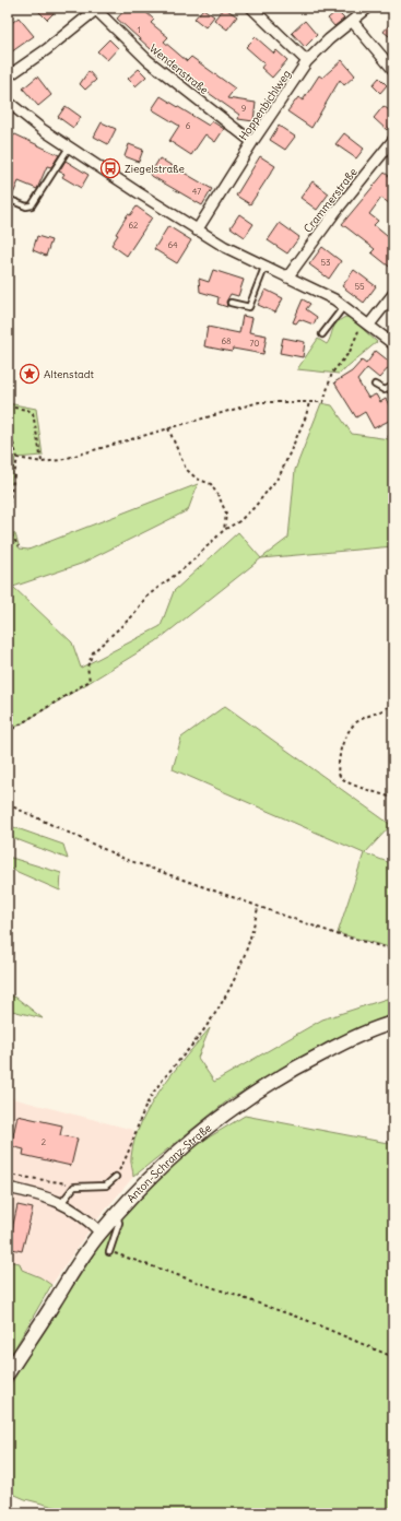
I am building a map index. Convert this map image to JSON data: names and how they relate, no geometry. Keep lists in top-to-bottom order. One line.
{"streets":{"main road":["Anton-Schranz-Straße"],"street":["Wendenstraße","Hoppenbichlweg","Crammerstraße"]},"crossings":[["Wendenstraße","Hoppenbichlweg"]],"places":{"bus stop":["Ziegelstraße"],"place":["Altenstadt"]},"house_numbers":["1","9","6","47","62","64","53","55","68","70","2"]}
